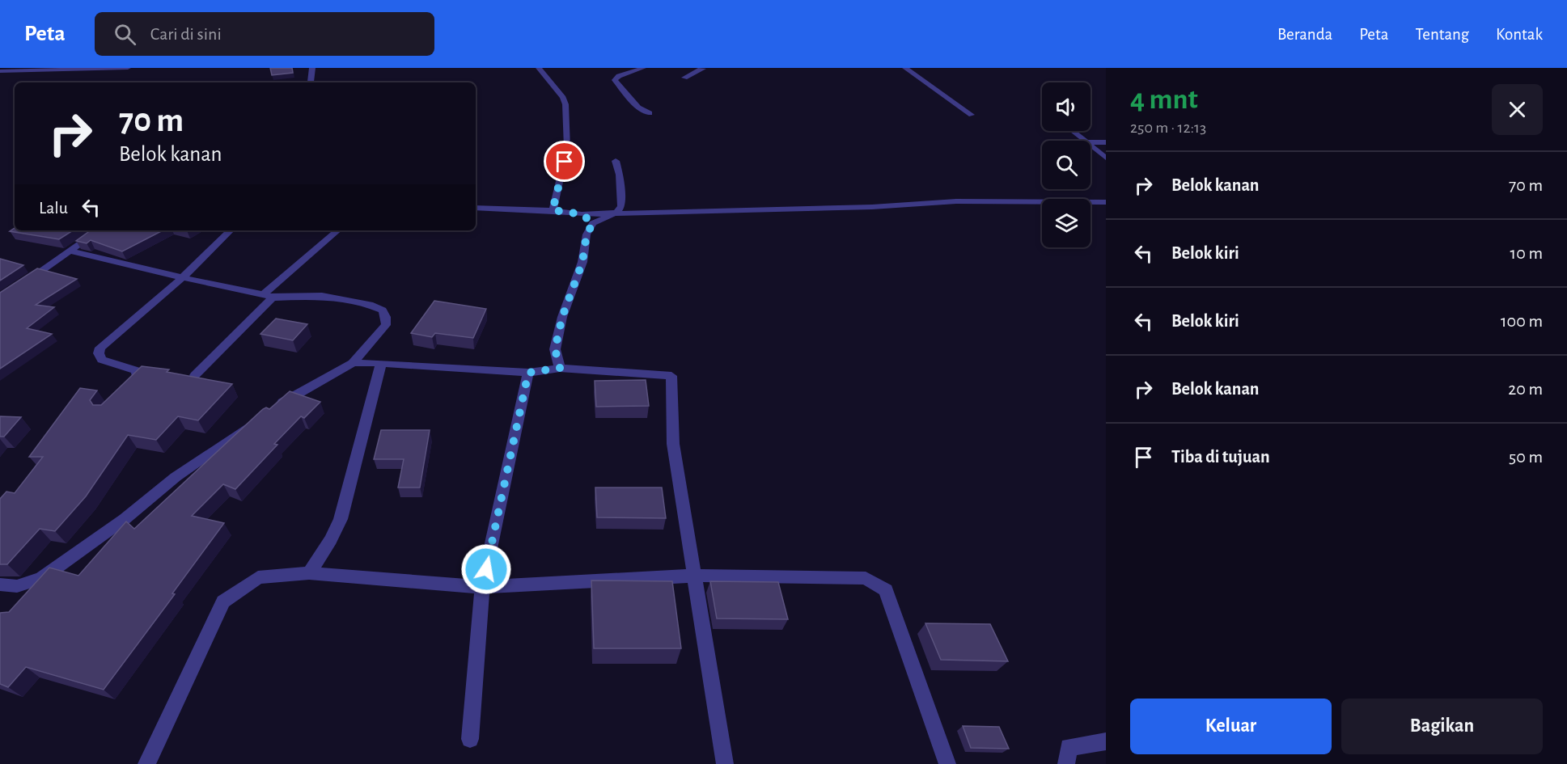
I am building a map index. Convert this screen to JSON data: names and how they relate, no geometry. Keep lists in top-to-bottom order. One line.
{"page":{"header":"Peta","search":"Cari di sini","nav":["Beranda","Peta","Tentang","Kontak"],"heading":["4 mnt","250 m · 12:13"],"turn":["70 m","Belok kanan"],"list":[{"name":"Belok kanan","value":"70 m"},{"name":"Belok kiri","value":"10 m"},{"name":"Belok kiri","value":"100 m"},{"name":"Belok kanan","value":"20 m"},{"name":"Tiba di tujuan","value":"50 m"}],"then":"Lalu","buttons":["Keluar","Bagikan"]}}
